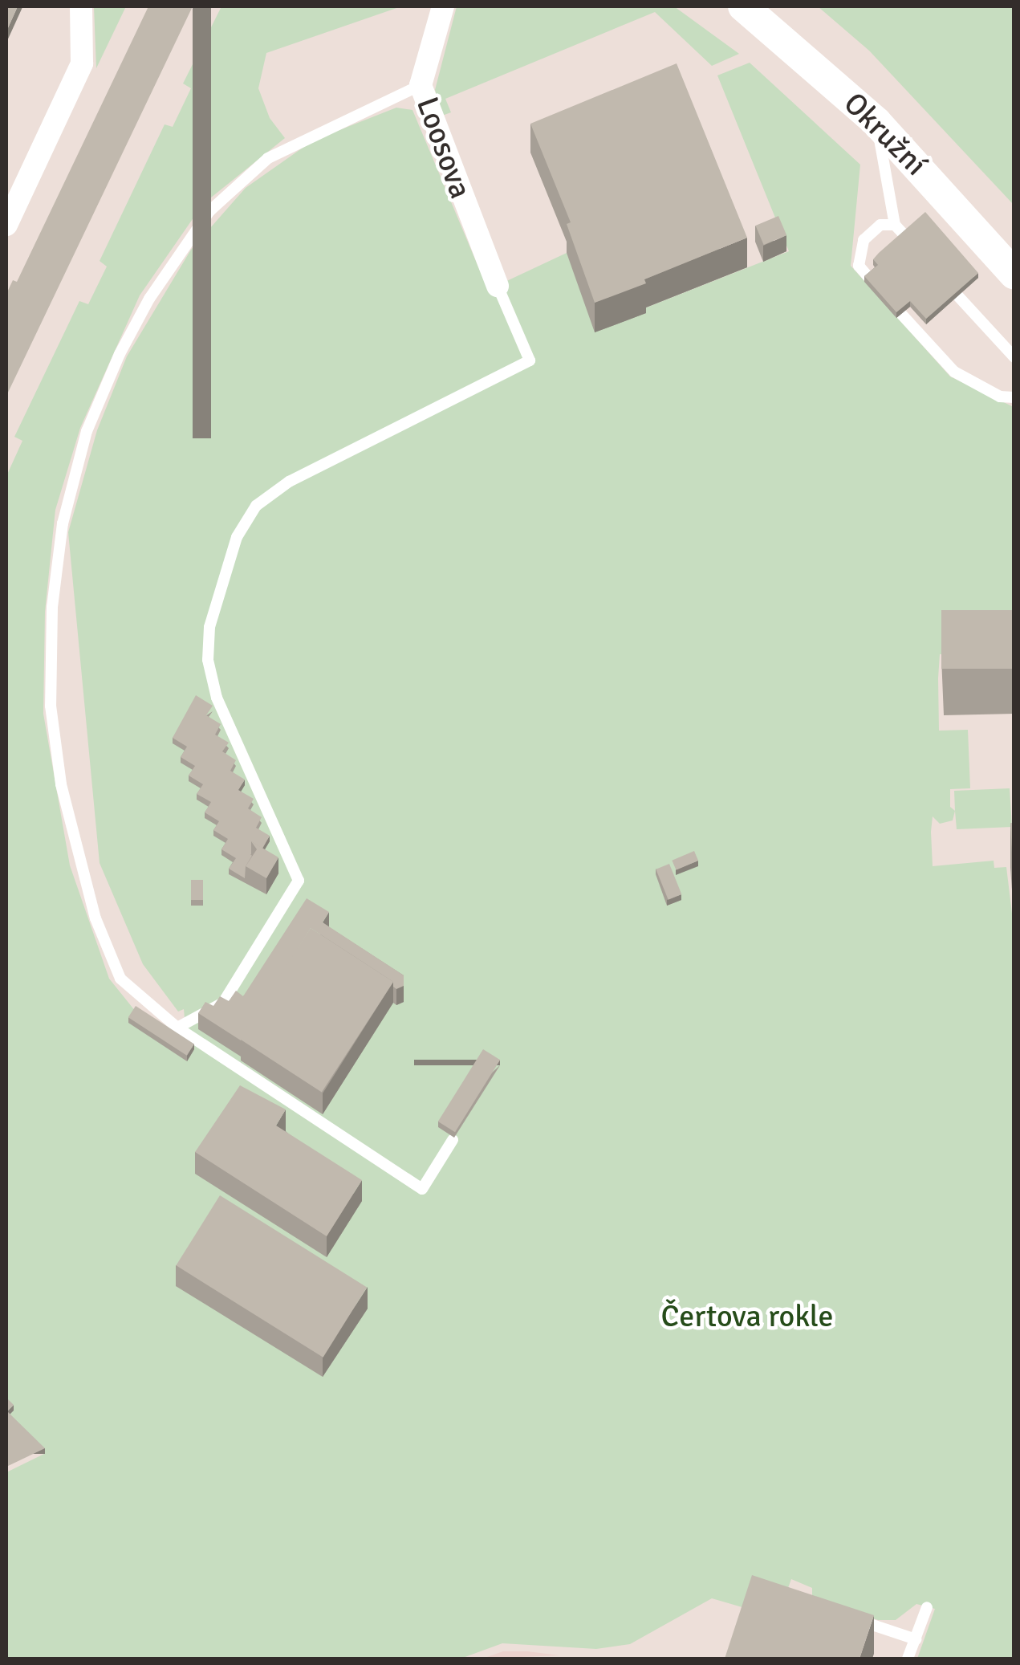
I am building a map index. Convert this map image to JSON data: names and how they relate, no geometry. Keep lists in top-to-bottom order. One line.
{"streets":{"street":["Okružní","Loosova"]},"parks":["Čertova rokle"]}
